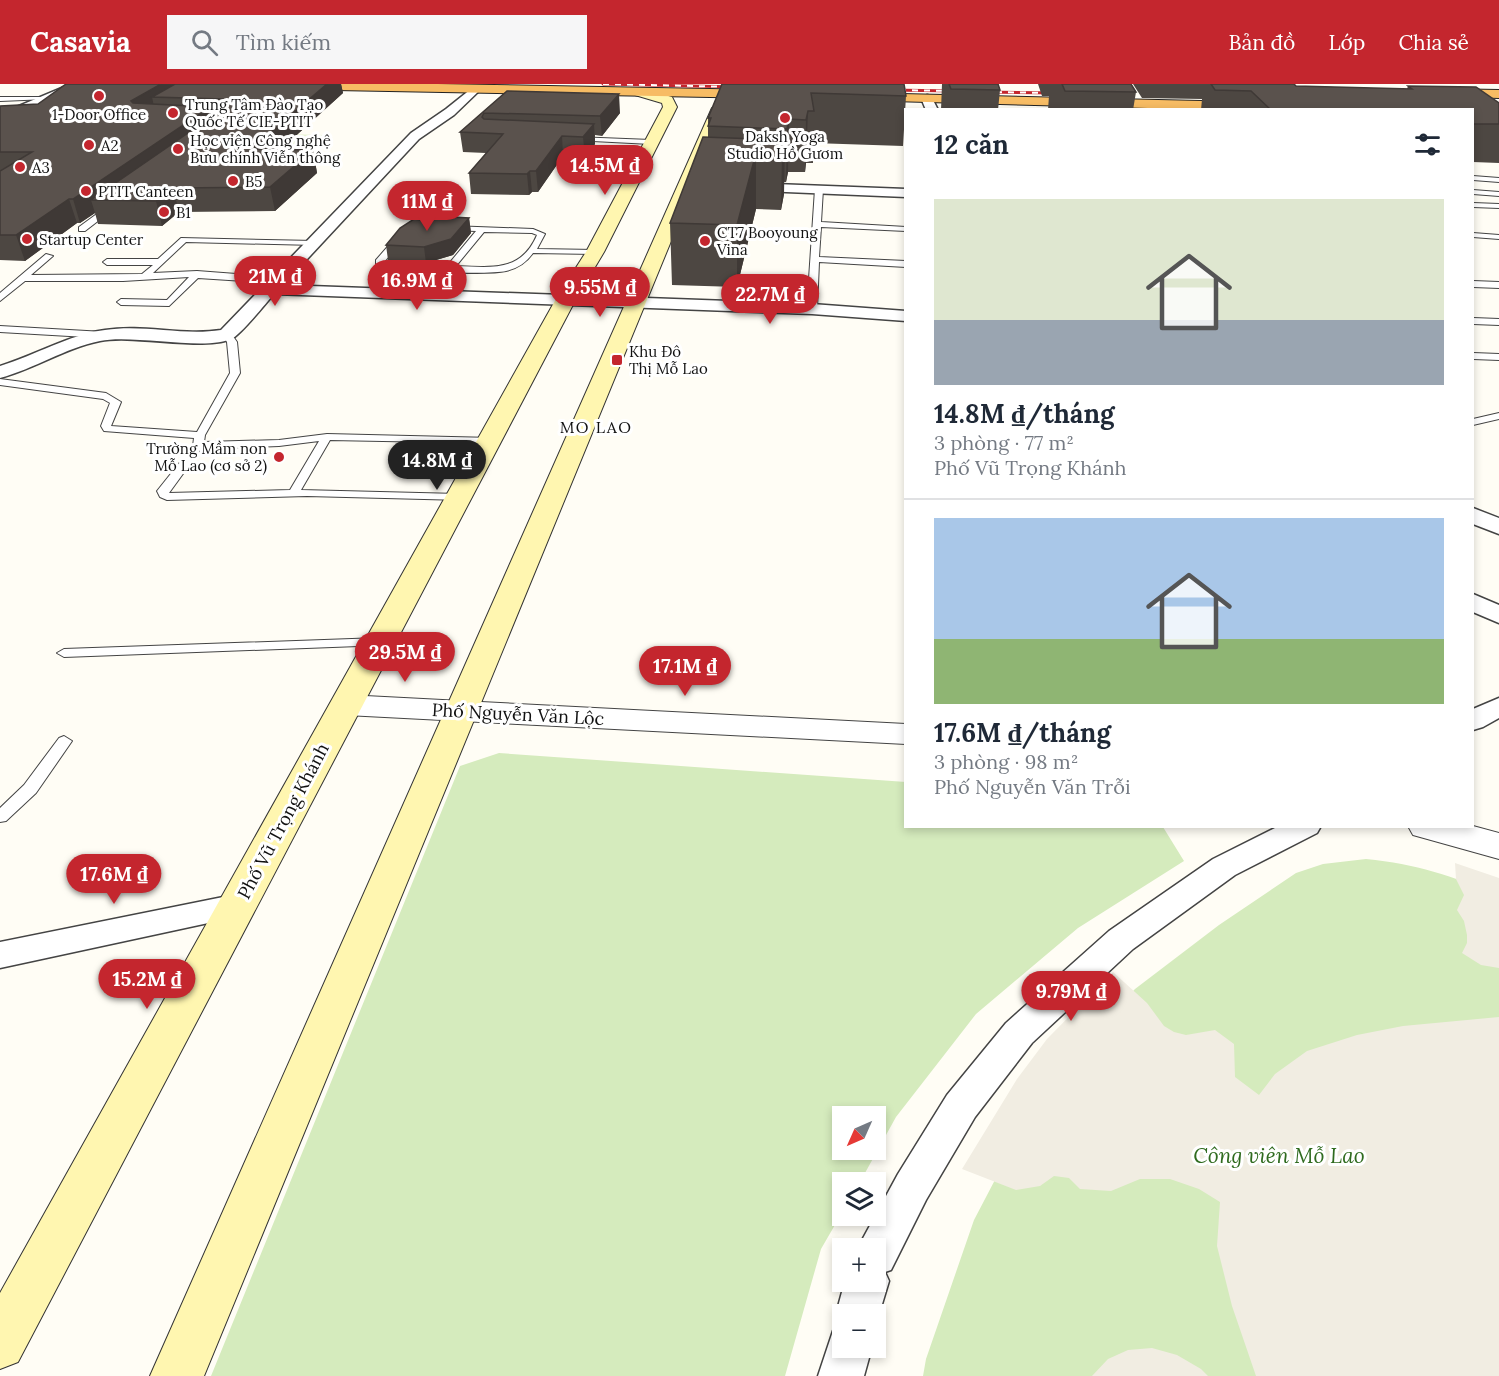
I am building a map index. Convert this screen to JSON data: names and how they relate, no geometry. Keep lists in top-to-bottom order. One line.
{"streets":{"main road":["Phố Vũ Trọng Khánh"],"street":["Phố Nguyễn Văn Lộc"]},"crossings":[["Phố Nguyễn Văn Lộc","Phố Vũ Trọng Khánh"]],"districts":["MO LAO"],"parks":["Công viên Mỗ Lao"],"places":{"other":["1-Door Office","Trung Tâm Đào Tạo Quốc Tế CIE-PTIT","Daksh Yoga Studio Hồ Gươm","A2","Học viện Công nghệ Bưu chính Viễn thông","A3","B5","PTIT Canteen","B1","Startup Center","CT7 Booyoung Vina","Trường Mầm non Mỗ Lao (cơ sở 2)"],"transit":["Khu Đô Thị Mỗ Lao"]},"north":"bottom left","page":{"header":"Casavia","search":"Tìm kiếm","nav":["Bản đồ","Lớp","Chia sẻ"],"heading":"12 căn","price":["14.5M ₫","11M ₫","21M ₫","16.9M ₫","9.55M ₫","22.7M ₫","14.8M ₫","29.5M ₫","17.1M ₫","17.6M ₫","15.2M ₫","9.79M ₫"],"list":[{"name":"14.8M ₫/tháng","note":"3 phòng · 77 m² · Phố Vũ Trọng Khánh"},{"name":"17.6M ₫/tháng","note":"3 phòng · 98 m² · Phố Nguyễn Văn Trỗi"}],"map_buttons":["+","−"]}}
